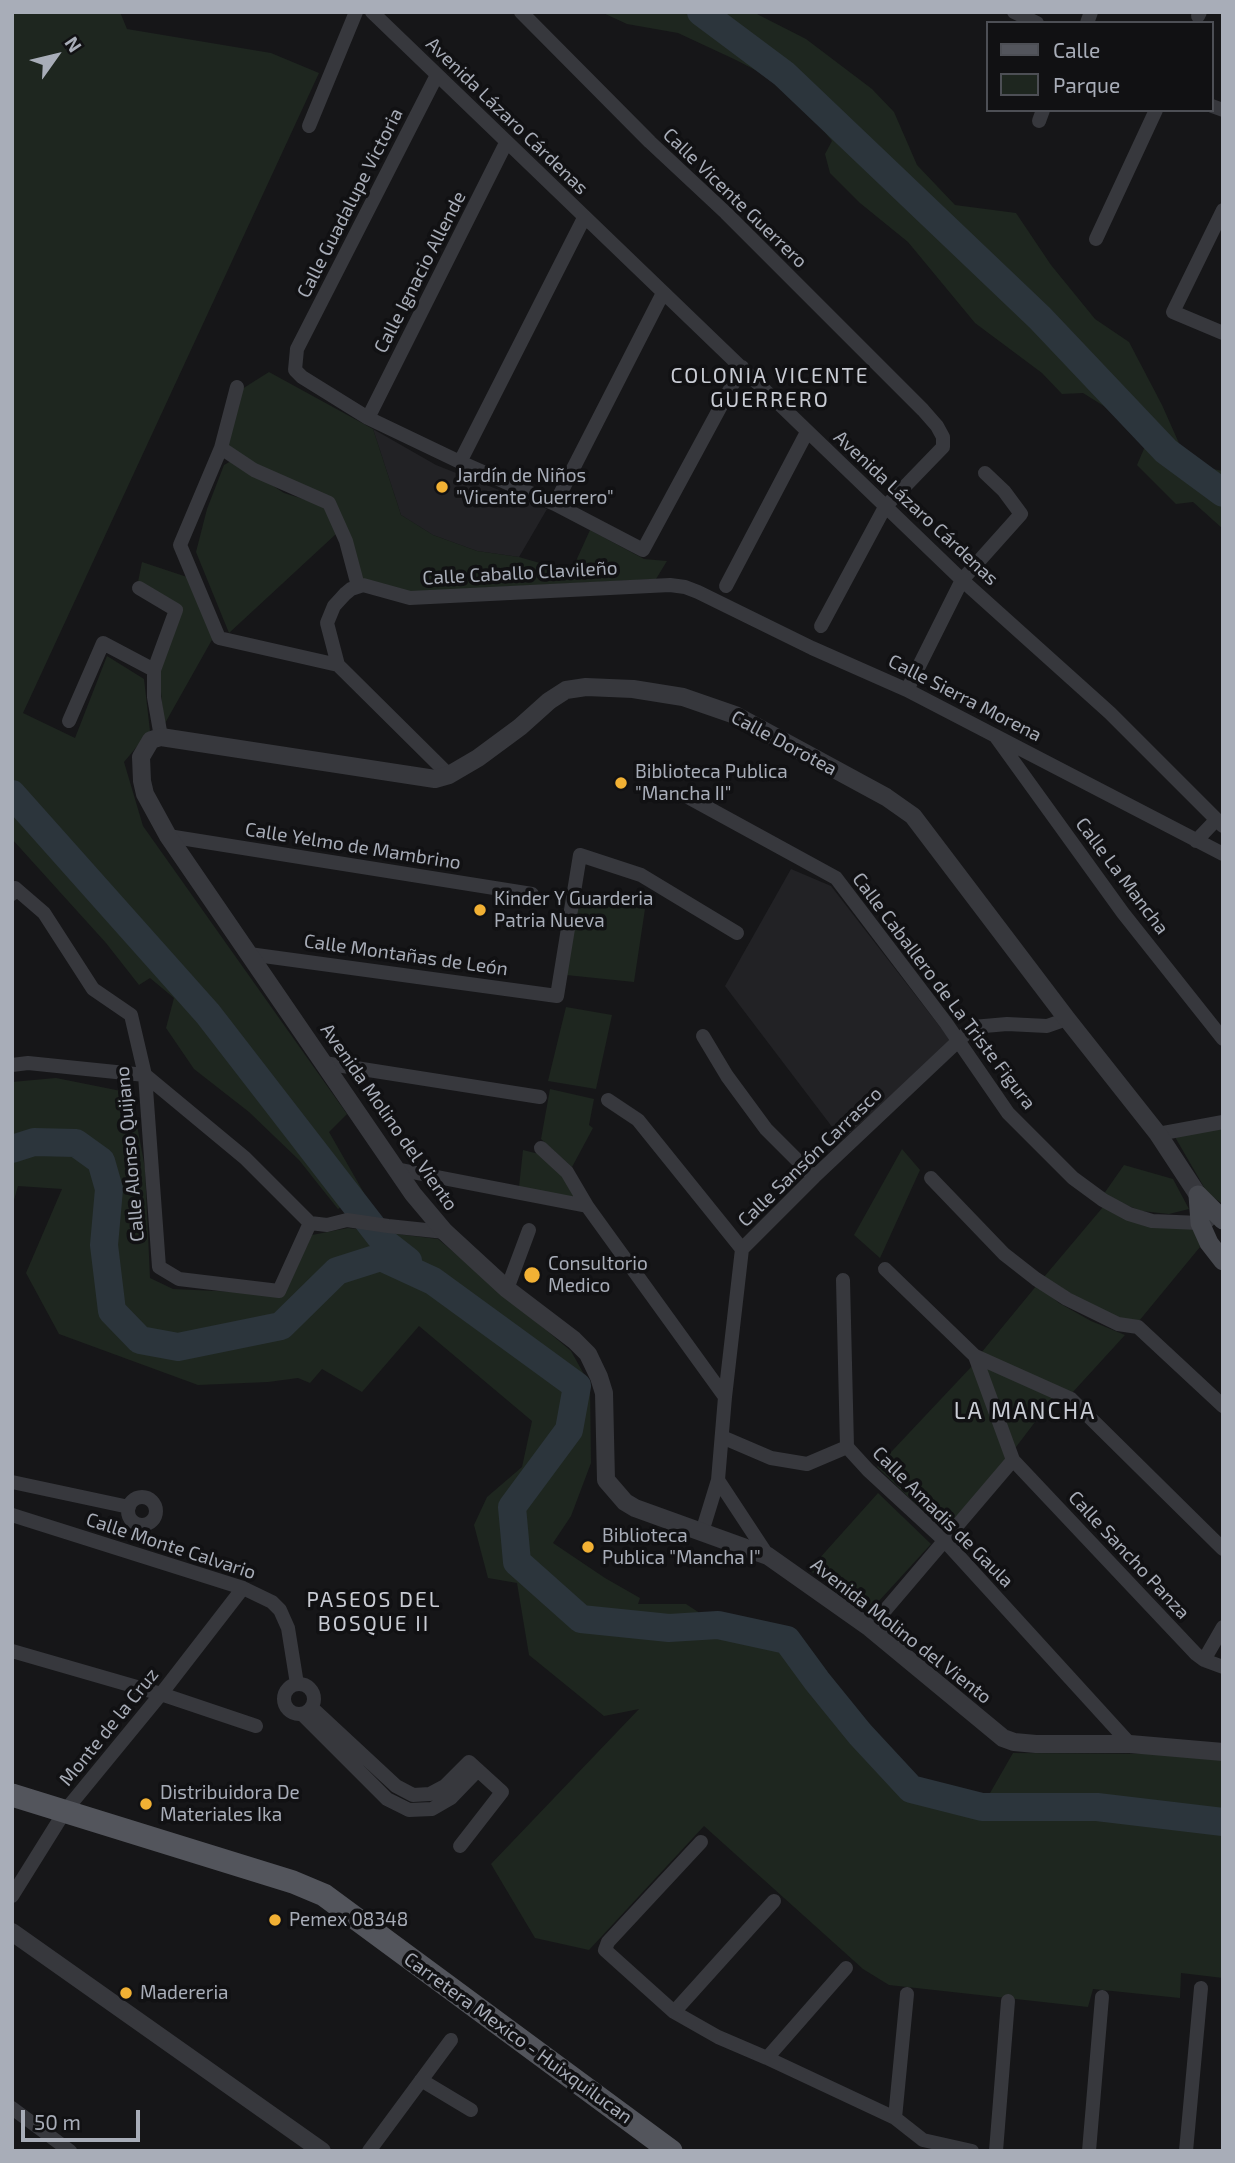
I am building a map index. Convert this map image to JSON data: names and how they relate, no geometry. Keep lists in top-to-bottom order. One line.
{"streets":{"main road":["Calle Dorotea","Carretera Mexico - Huixquilucan"],"street":["Avenida Lázaro Cárdenas","Calle Vicente Guerrero","Calle Guadalupe Victoria","Calle Ignacio Allende","Calle Caballo Clavileño","Calle Sierra Morena","Calle Yelmo de Mambrino","Calle La Mancha","Calle Montañas de León","Calle Caballero de La Triste Figura","Avenida Molino del Viento","Calle Alonso Quijano","Calle Sansón Carrasco","Calle Amadis de Gaula","Calle Monte Calvario","Calle Sancho Panza","Monte de la Cruz"]},"crossings":[["Avenida Lázaro Cárdenas","Calle Vicente Guerrero"],["Avenida Lázaro Cárdenas","Calle Guadalupe Victoria"],["Avenida Lázaro Cárdenas","Calle Ignacio Allende"],["Calle Guadalupe Victoria","Calle Ignacio Allende"],["Calle Caballo Clavileño","Calle Sierra Morena"],["Calle Sierra Morena","Calle La Mancha"],["Calle Dorotea","Calle Caballero de La Triste Figura"],["Calle Dorotea","Avenida Molino del Viento"],["Calle Dorotea","Calle Sansón Carrasco"],["Calle Yelmo de Mambrino","Avenida Molino del Viento"],["Calle Montañas de León","Avenida Molino del Viento"],["Calle Caballero de La Triste Figura","Calle Sansón Carrasco"],["Avenida Molino del Viento","Calle Sansón Carrasco"],["Avenida Molino del Viento","Calle Amadis de Gaula"],["Calle Sansón Carrasco","Calle Amadis de Gaula"],["Calle Monte Calvario","Monte de la Cruz"],["Monte de la Cruz","Carretera Mexico - Huixquilucan"]],"districts":["COLONIA VICENTE GUERRERO","LA MANCHA","PASEOS DEL BOSQUE II"],"places":["Jardín de Niños \"Vicente Guerrero\"","Biblioteca Publica \"Mancha II\"","Kinder Y Guarderia Patria Nueva","Consultorio Medico","Biblioteca Publica \"Mancha I\"","Distribuidora De Materiales Ika","Pemex 08348","Madereria"],"legend":["Calle","Parque"],"scale_bar":"50 m","north":"top right"}
